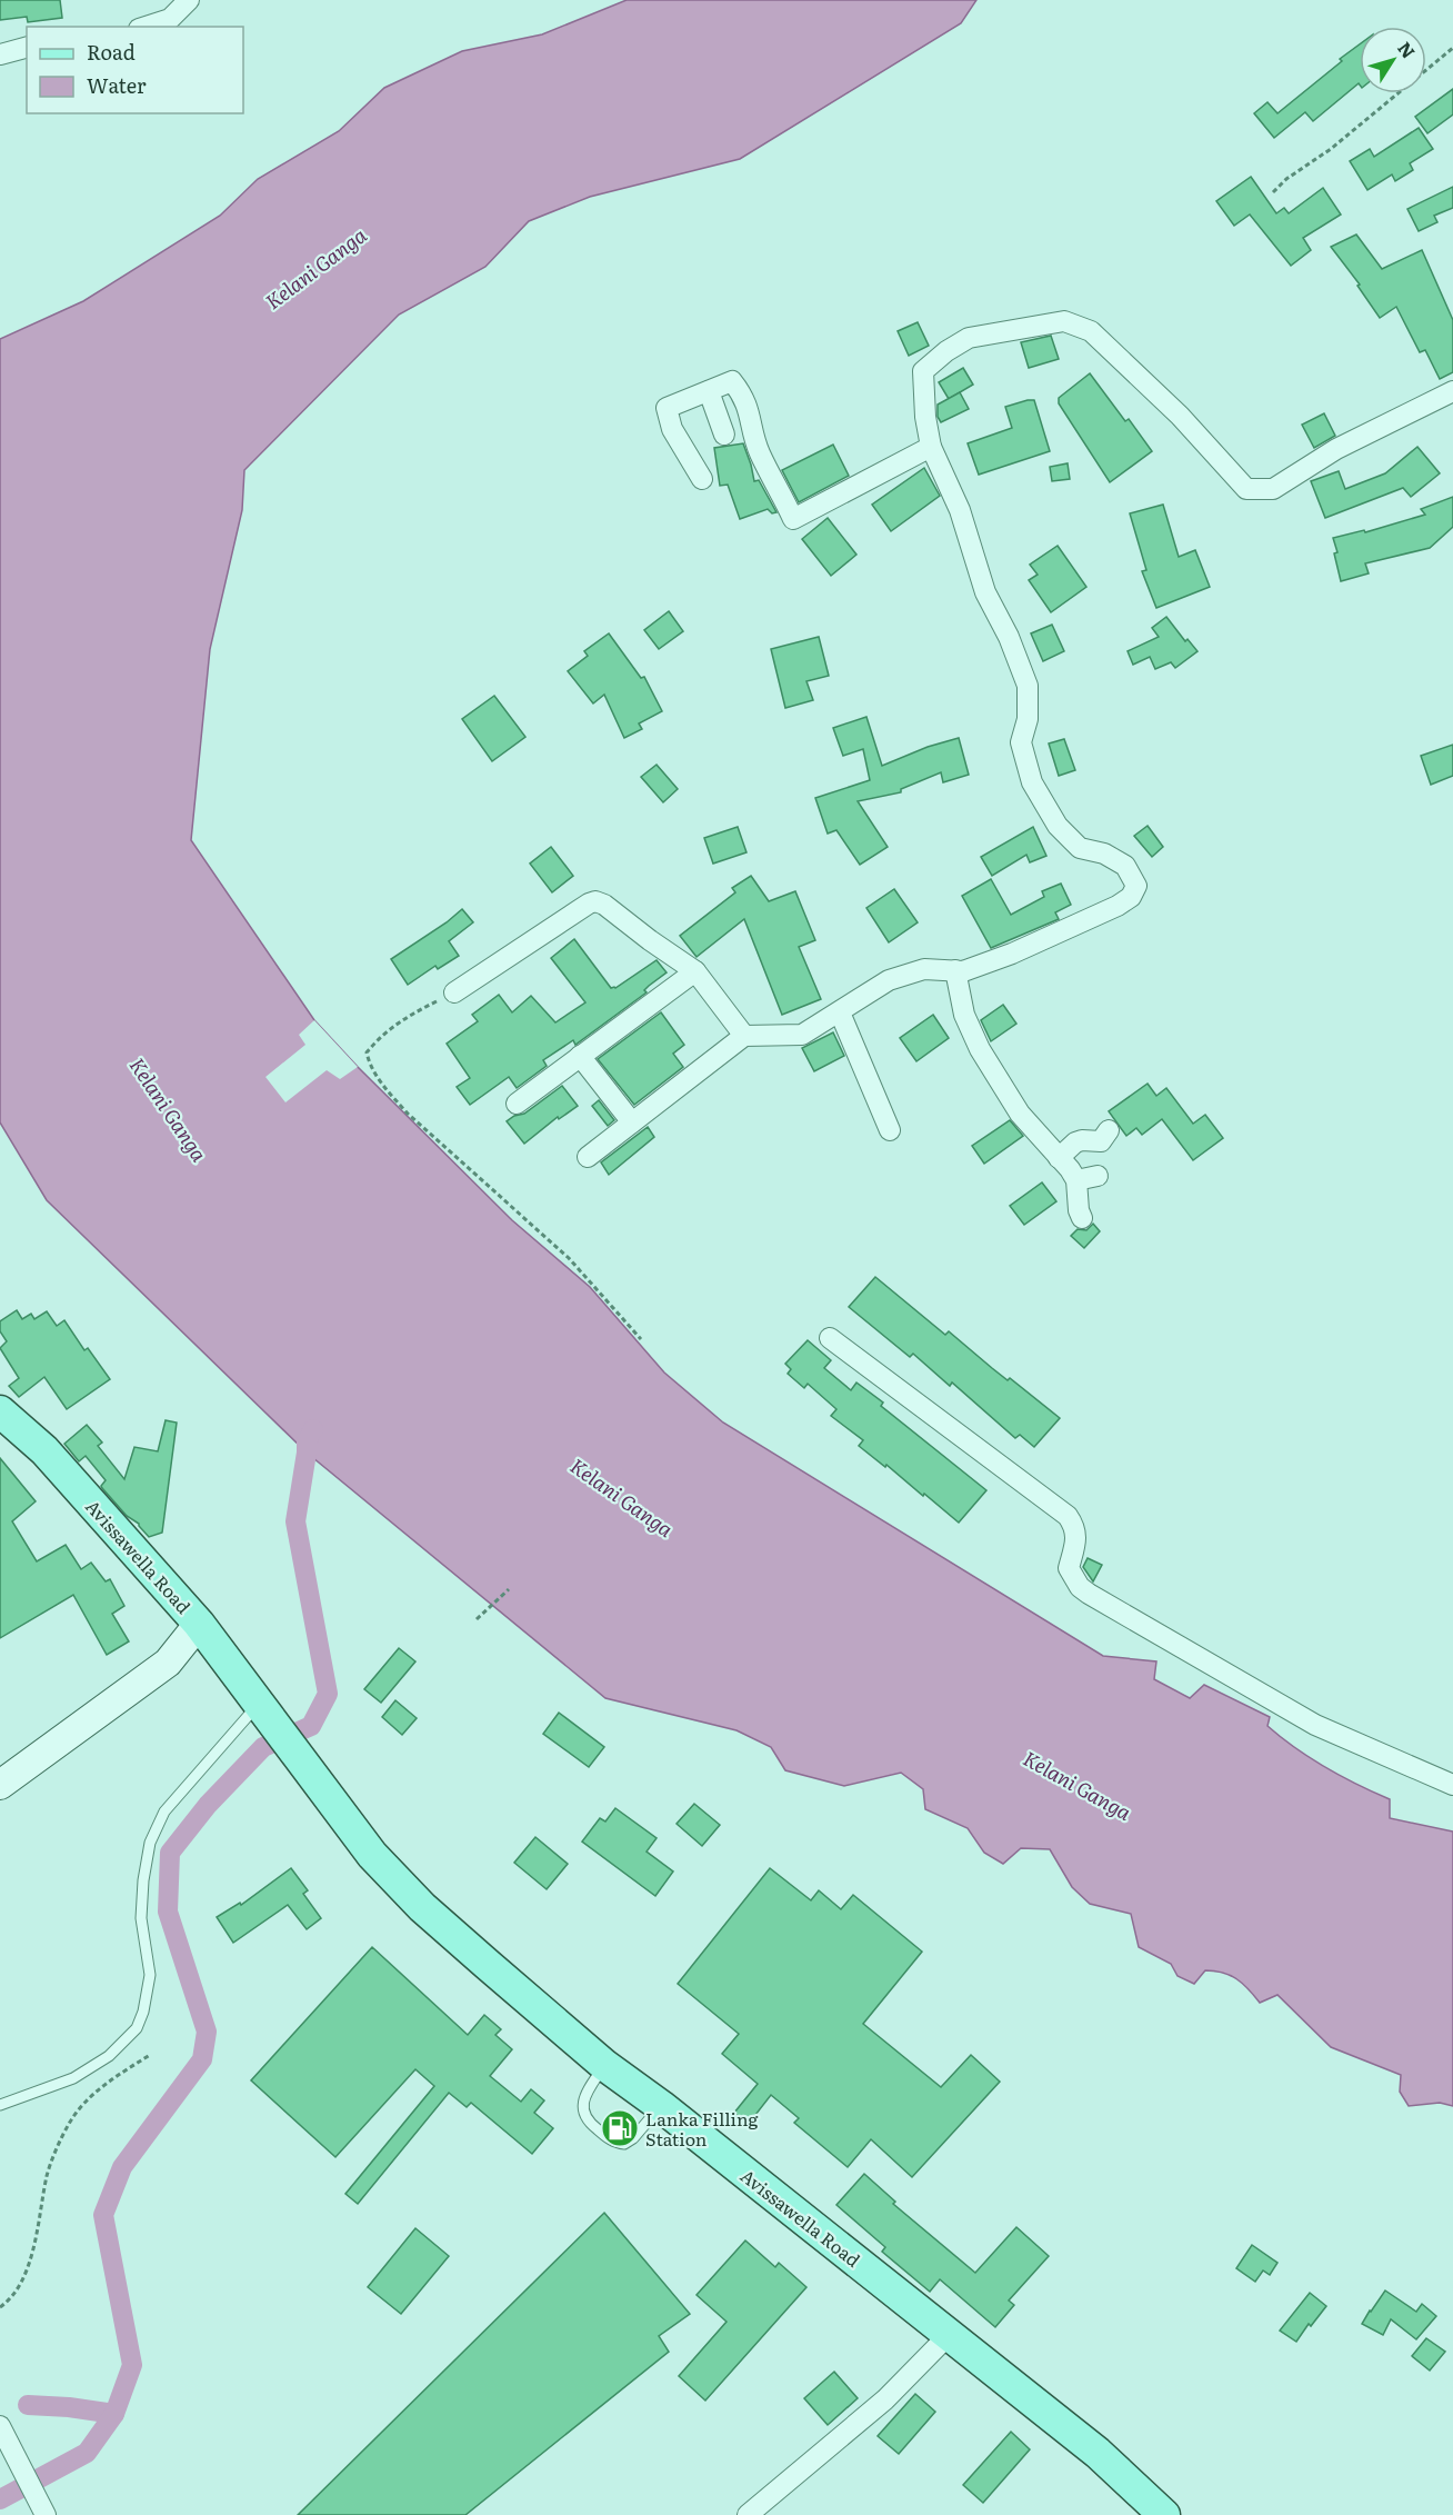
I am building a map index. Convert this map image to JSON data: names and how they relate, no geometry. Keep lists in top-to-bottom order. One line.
{"streets":{"main road":["Avissawella Road"]},"water":["Kelani Ganga"],"places":{"fuel station":["Lanka Filling Station"]},"legend":["Road","Water"],"north":"top right"}
